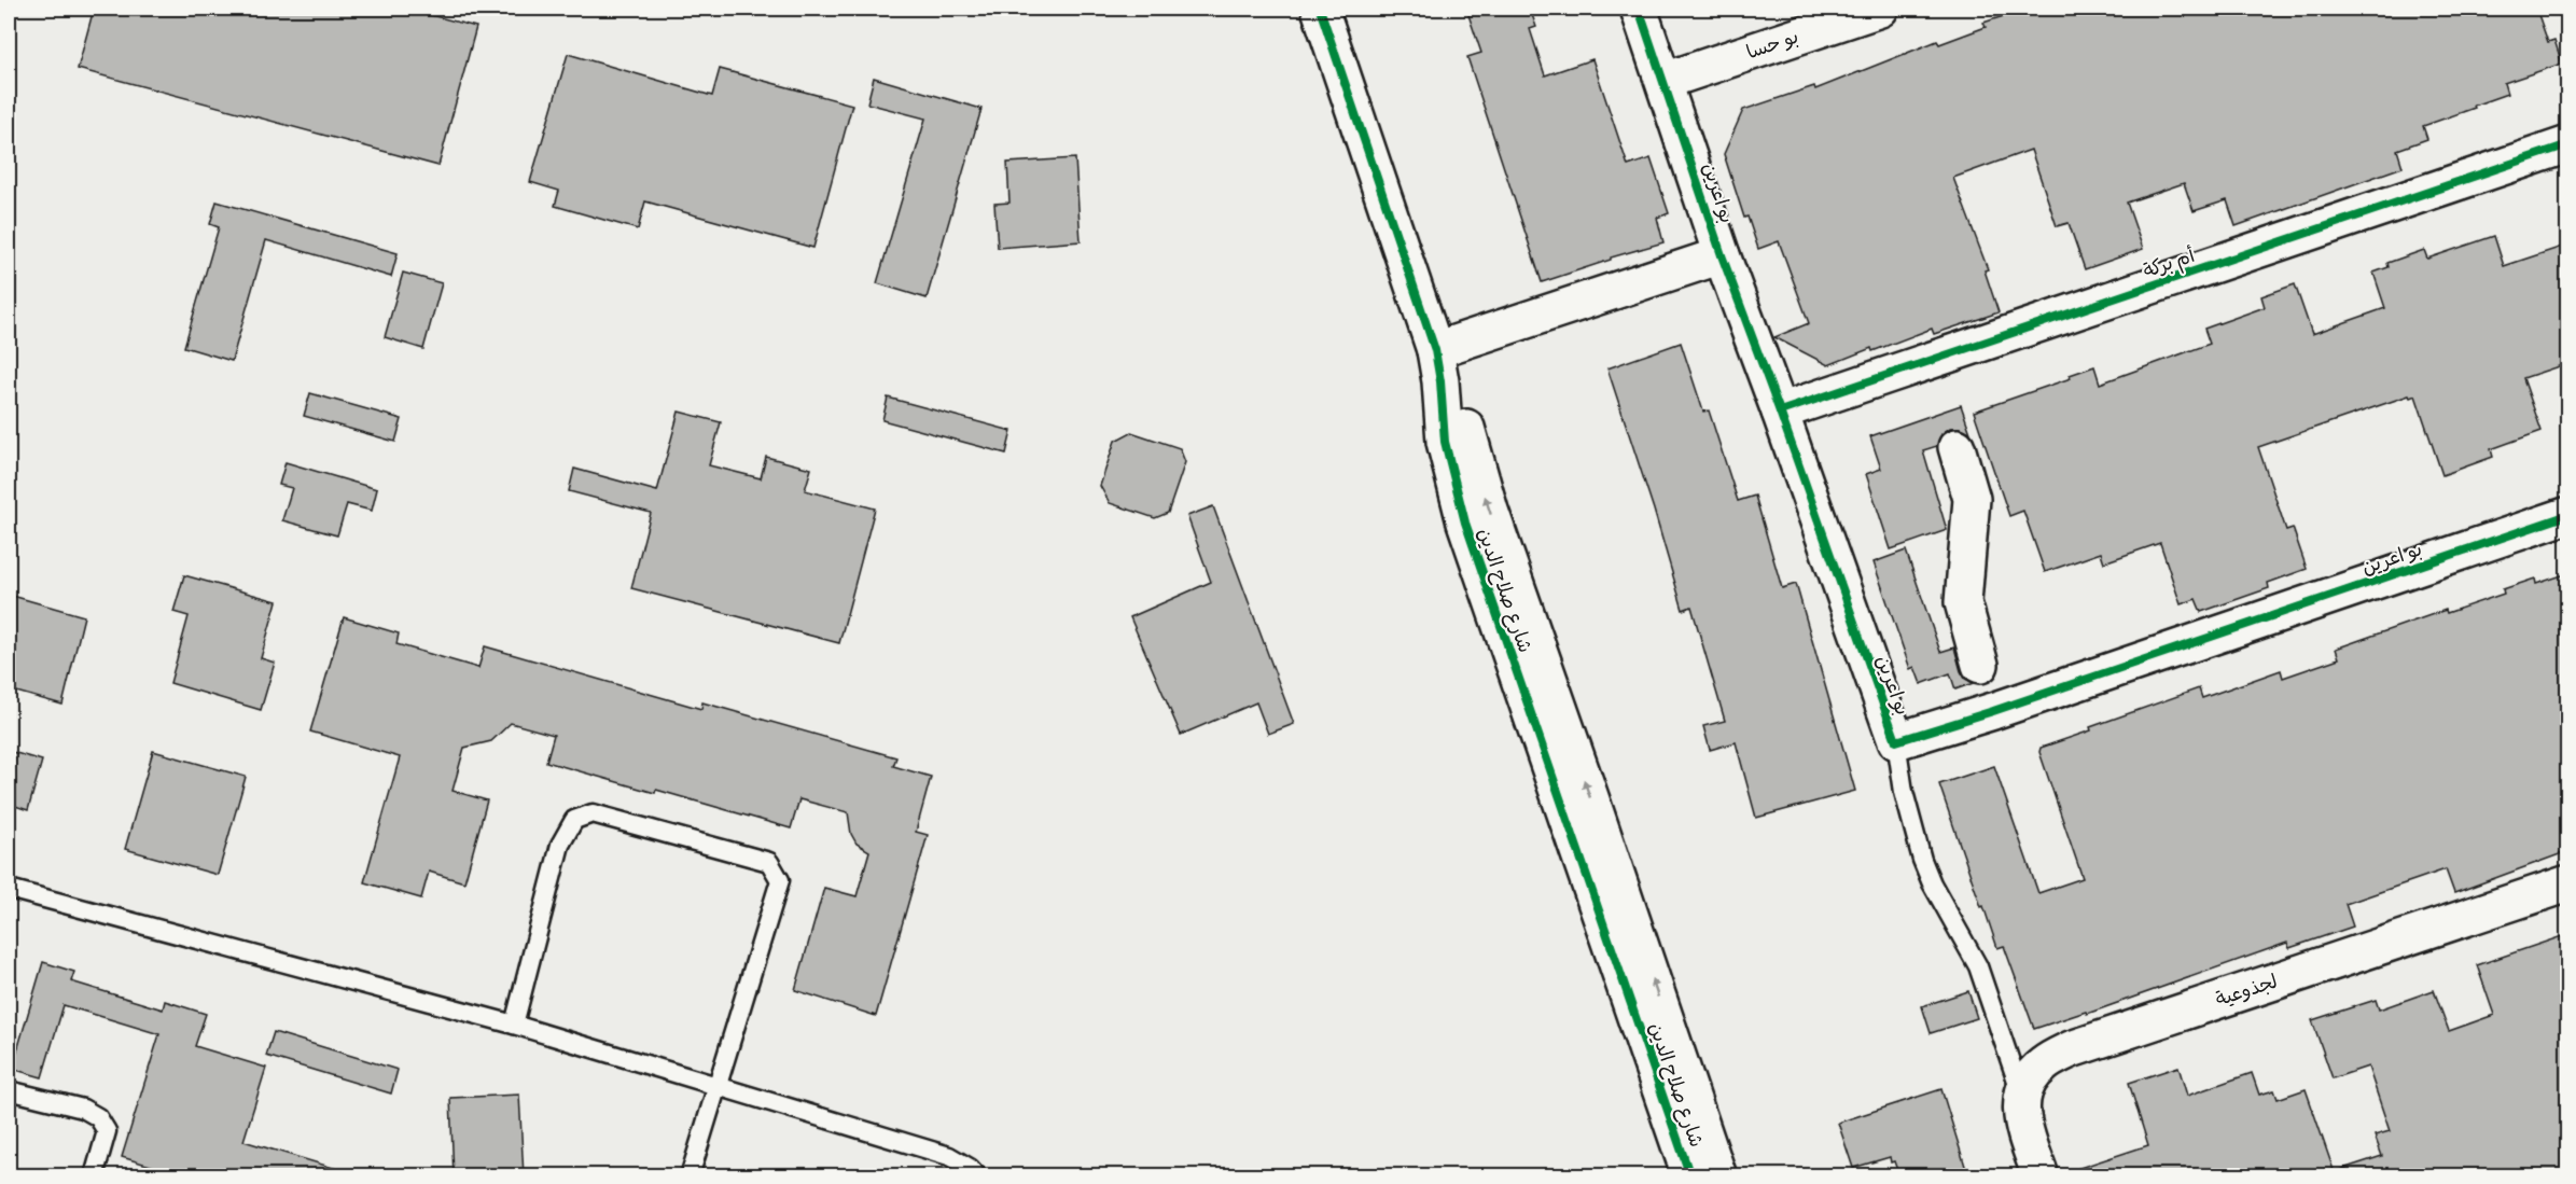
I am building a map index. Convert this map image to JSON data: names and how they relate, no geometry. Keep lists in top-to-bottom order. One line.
{"streets":{"street":["بو حسا","بو اعرين","أم بركة","شارع صلاح الدين","لجذوعية"]},"crossings":[["بو حسا","بو اعرين"],["بو اعرين","أم بركة"]]}
